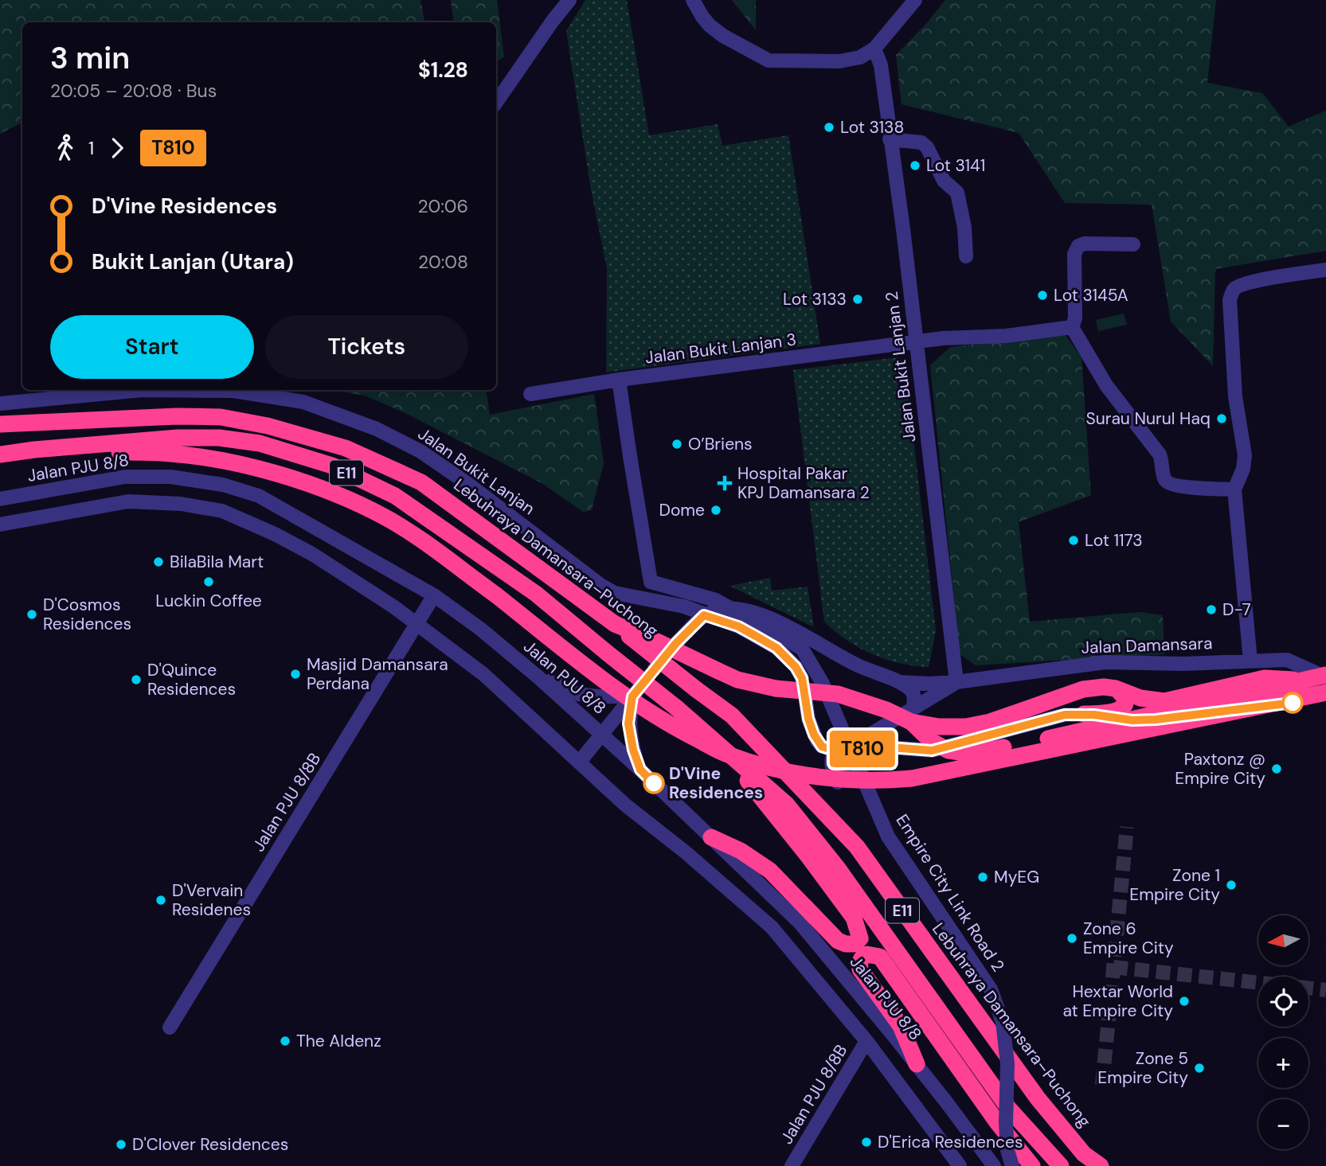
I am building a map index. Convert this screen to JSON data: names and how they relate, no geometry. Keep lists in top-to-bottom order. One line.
{"streets":{"highway":["E11","Lebuhraya Damansara–Puchong"],"street":["Jalan Bukit Lanjan 3","Jalan Bukit Lanjan 2","Jalan PJU 8/8","Jalan Bukit Lanjan","Jalan Damansara","Jalan PJU 8/8B","Empire City Link Road 2"]},"crossings":[["Jalan Bukit Lanjan 3","Jalan Bukit Lanjan 2"],["Jalan Bukit Lanjan 2","Jalan Damansara"],["Jalan PJU 8/8","Jalan PJU 8/8B"]],"places":{"other":["Lot 3138","Lot 3141","Lot 3145A","Lot 3133","Surau Nurul Haq","O’Briens","Dome","Lot 1173","BilaBila Mart","Luckin Coffee","D-7","D'Cosmos Residences","Masjid Damansara Perdana","D'Quince Residences","Paxtonz @ Empire City","D'Vine Residences","MyEG","Zone 1 Empire City","D'Vervain Residenes","Zone 6 Empire City","Hextar World at Empire City","The Aldenz","Zone 5 Empire City","D'Erica Residences","D'Clover Residences"],"health":["Hospital Pakar KPJ Damansara 2"]},"lines":["bus line T810"],"north":"left","page":{"on_map":"T810","heading":["3 min","20:05 – 20:08 · Bus","$1.28"],"legs":["1","T810"],"list":[{"name":"D'Vine Residences","value":"20:06"},{"name":"Bukit Lanjan (Utara)","value":"20:08"}],"buttons":["Start","Tickets"],"map_buttons":["+","−"]}}
